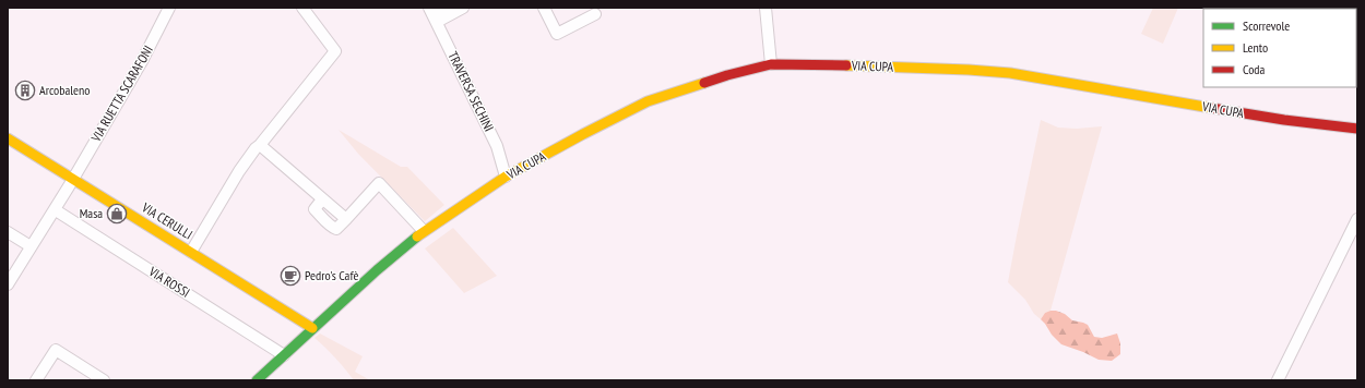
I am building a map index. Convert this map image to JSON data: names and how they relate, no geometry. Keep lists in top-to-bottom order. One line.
{"streets":{"street":["VIA CUPA","TRAVERSA SECHINI","VIA RUETTA SCARAFONI","VIA CERULLI","VIA ROSSI"]},"crossings":[["VIA CUPA","TRAVERSA SECHINI"],["VIA CUPA","VIA CERULLI"],["VIA CUPA","VIA ROSSI"],["VIA RUETTA SCARAFONI","VIA CERULLI"],["VIA RUETTA SCARAFONI","VIA ROSSI"]],"places":{"building":["Arcobaleno"],"shop":["Masa"],"cafe":["Pedro's Cafè"]},"legend":["Scorrevole","Lento","Coda"]}
